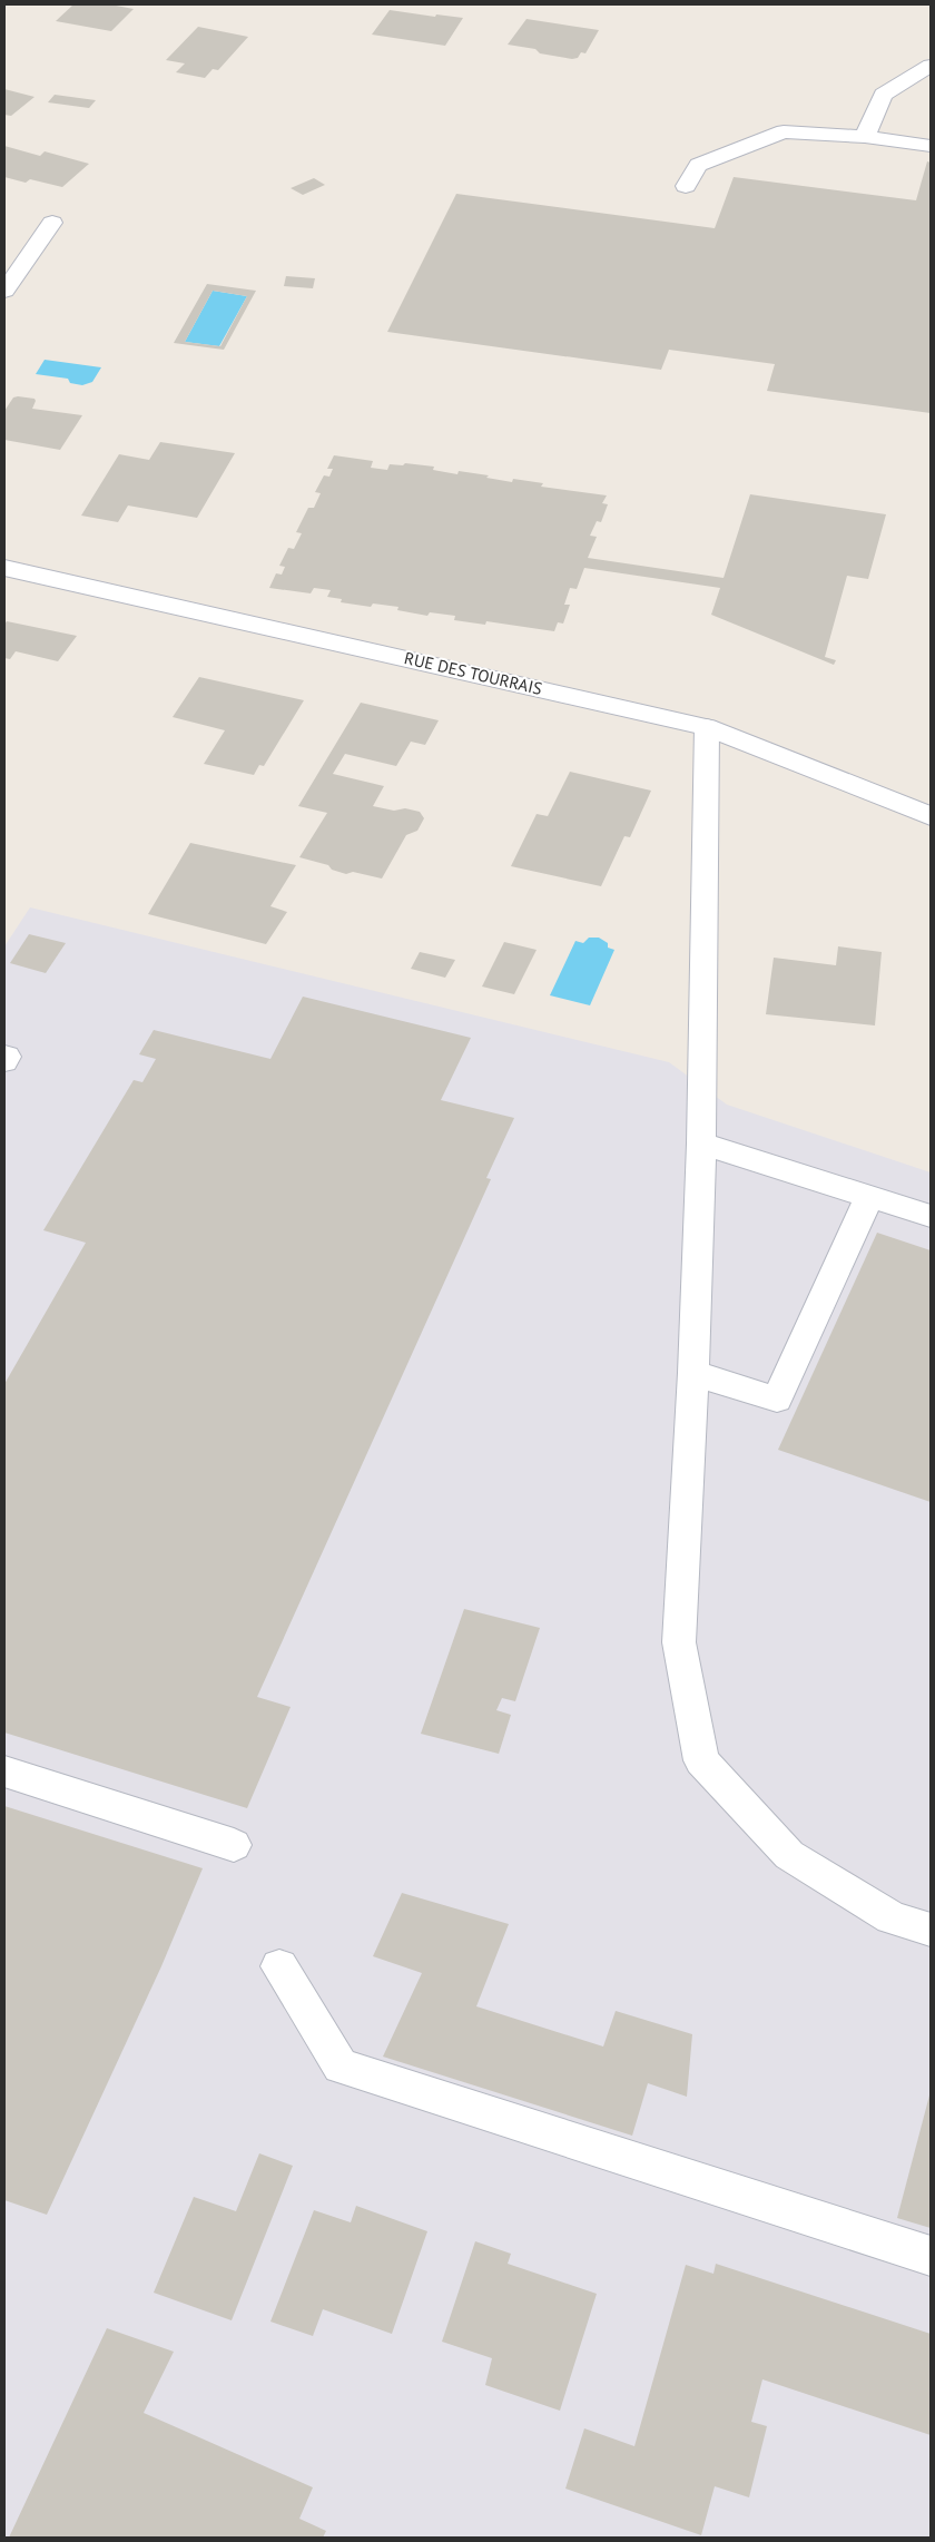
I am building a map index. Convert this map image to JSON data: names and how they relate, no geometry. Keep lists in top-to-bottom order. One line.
{"streets":{"street":["RUE DES TOURRAIS"]}}
